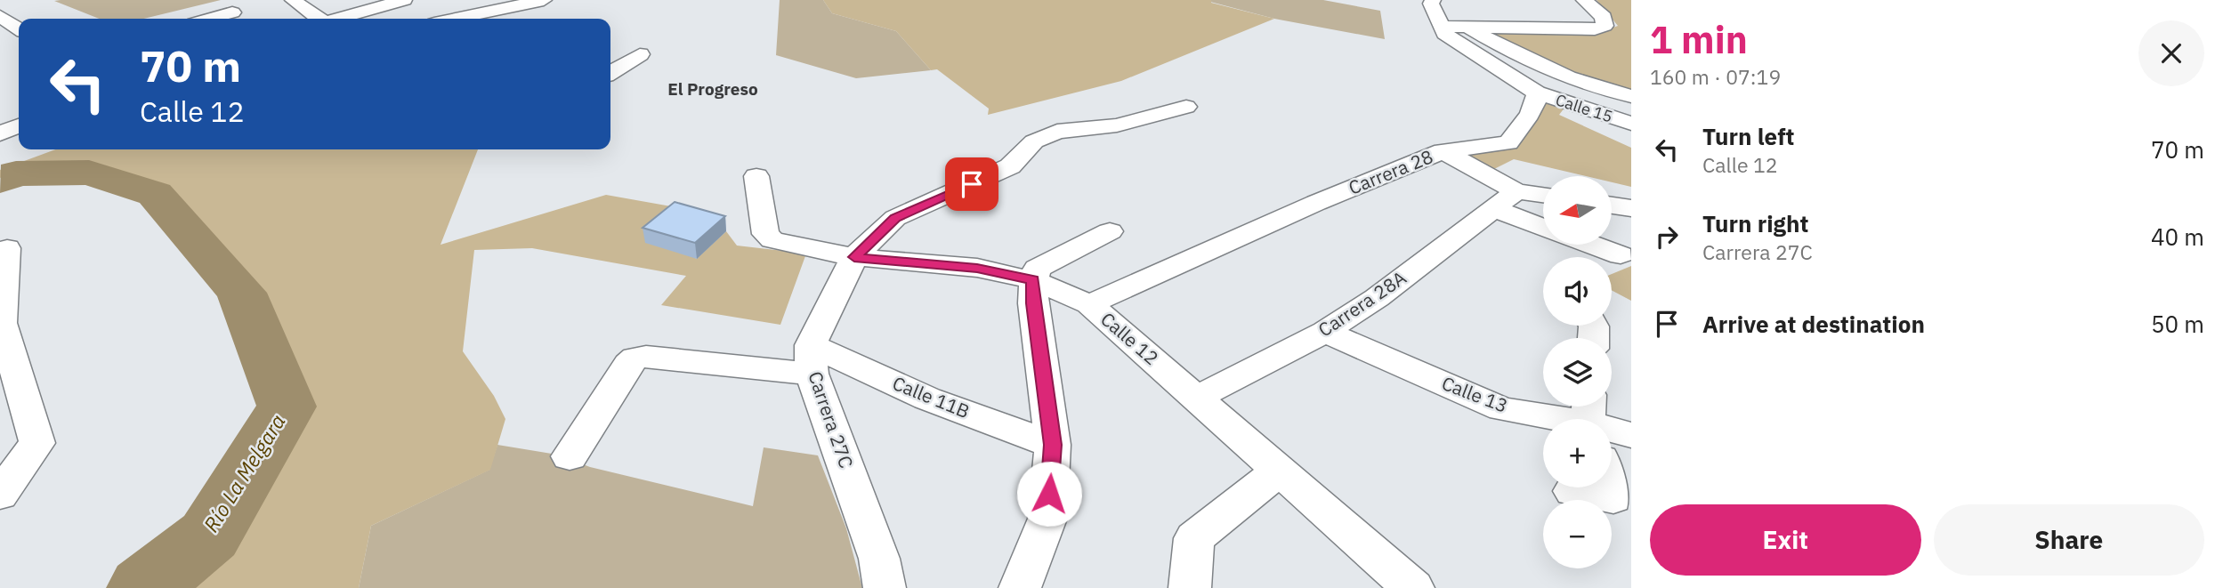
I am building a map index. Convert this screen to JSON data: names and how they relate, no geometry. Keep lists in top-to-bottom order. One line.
{"streets":{"street":["Calle 15","Carrera 28","Carrera 28A","Calle 12","Calle 13","Calle 11B","Carrera 27C"]},"crossings":[["Calle 15","Carrera 28"],["Carrera 28","Calle 12"],["Carrera 28A","Calle 12"],["Carrera 28A","Calle 13"],["Calle 12","Carrera 27C"],["Calle 11B","Carrera 27C"]],"districts":["El Progreso"],"water":["Río La Melgara"],"north":"left","page":{"heading":["1 min","160 m · 07:19"],"turn":["70 m","Calle 12"],"list":[{"name":"Turn left","note":"Calle 12","value":"70 m"},{"name":"Turn right","note":"Carrera 27C","value":"40 m"},{"name":"Arrive at destination","value":"50 m"}],"map_buttons":["+","−"],"buttons":["Exit","Share"]}}
